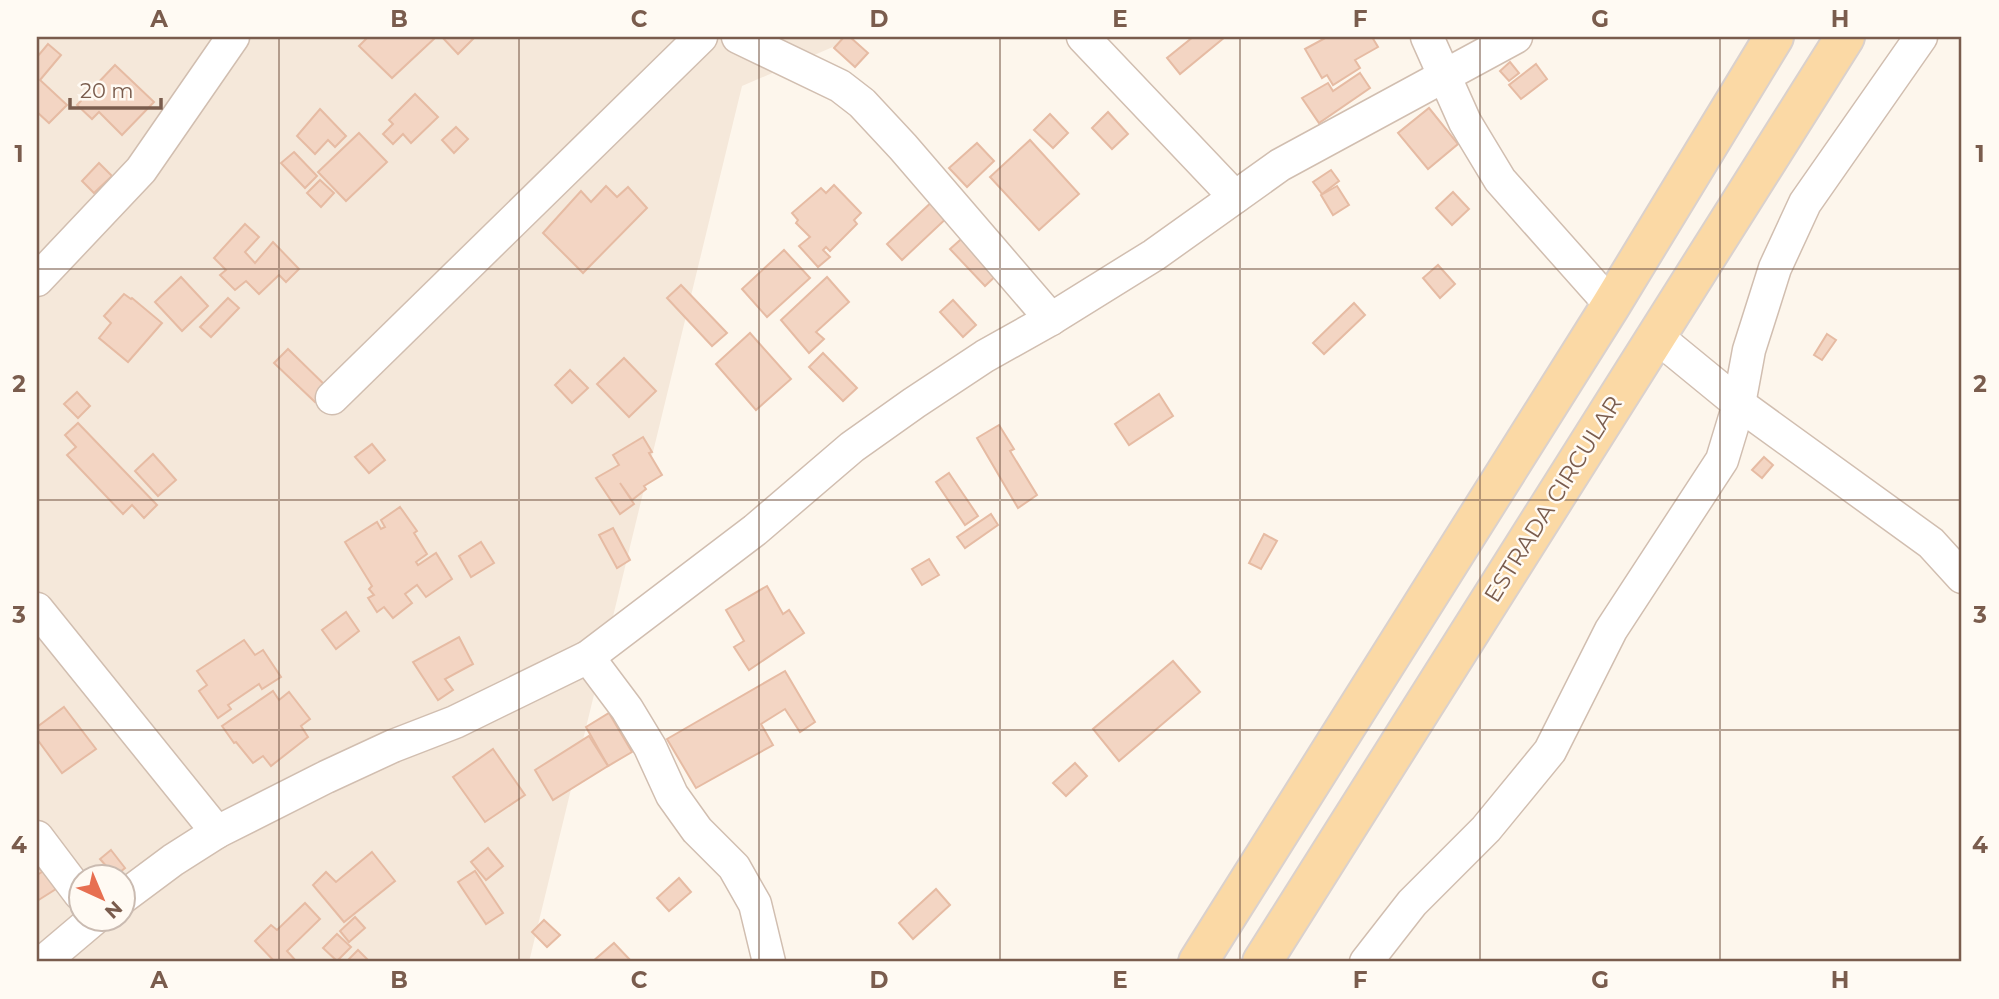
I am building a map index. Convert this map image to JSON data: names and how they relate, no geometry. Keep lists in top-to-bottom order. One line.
{"streets":{"main road":["ESTRADA CIRCULAR"]},"scale_bar":"20 m","north":"bottom right","grid":{"columns":["A","B","C","D","E","F","G","H"],"rows":["1","2","3","4"]}}
